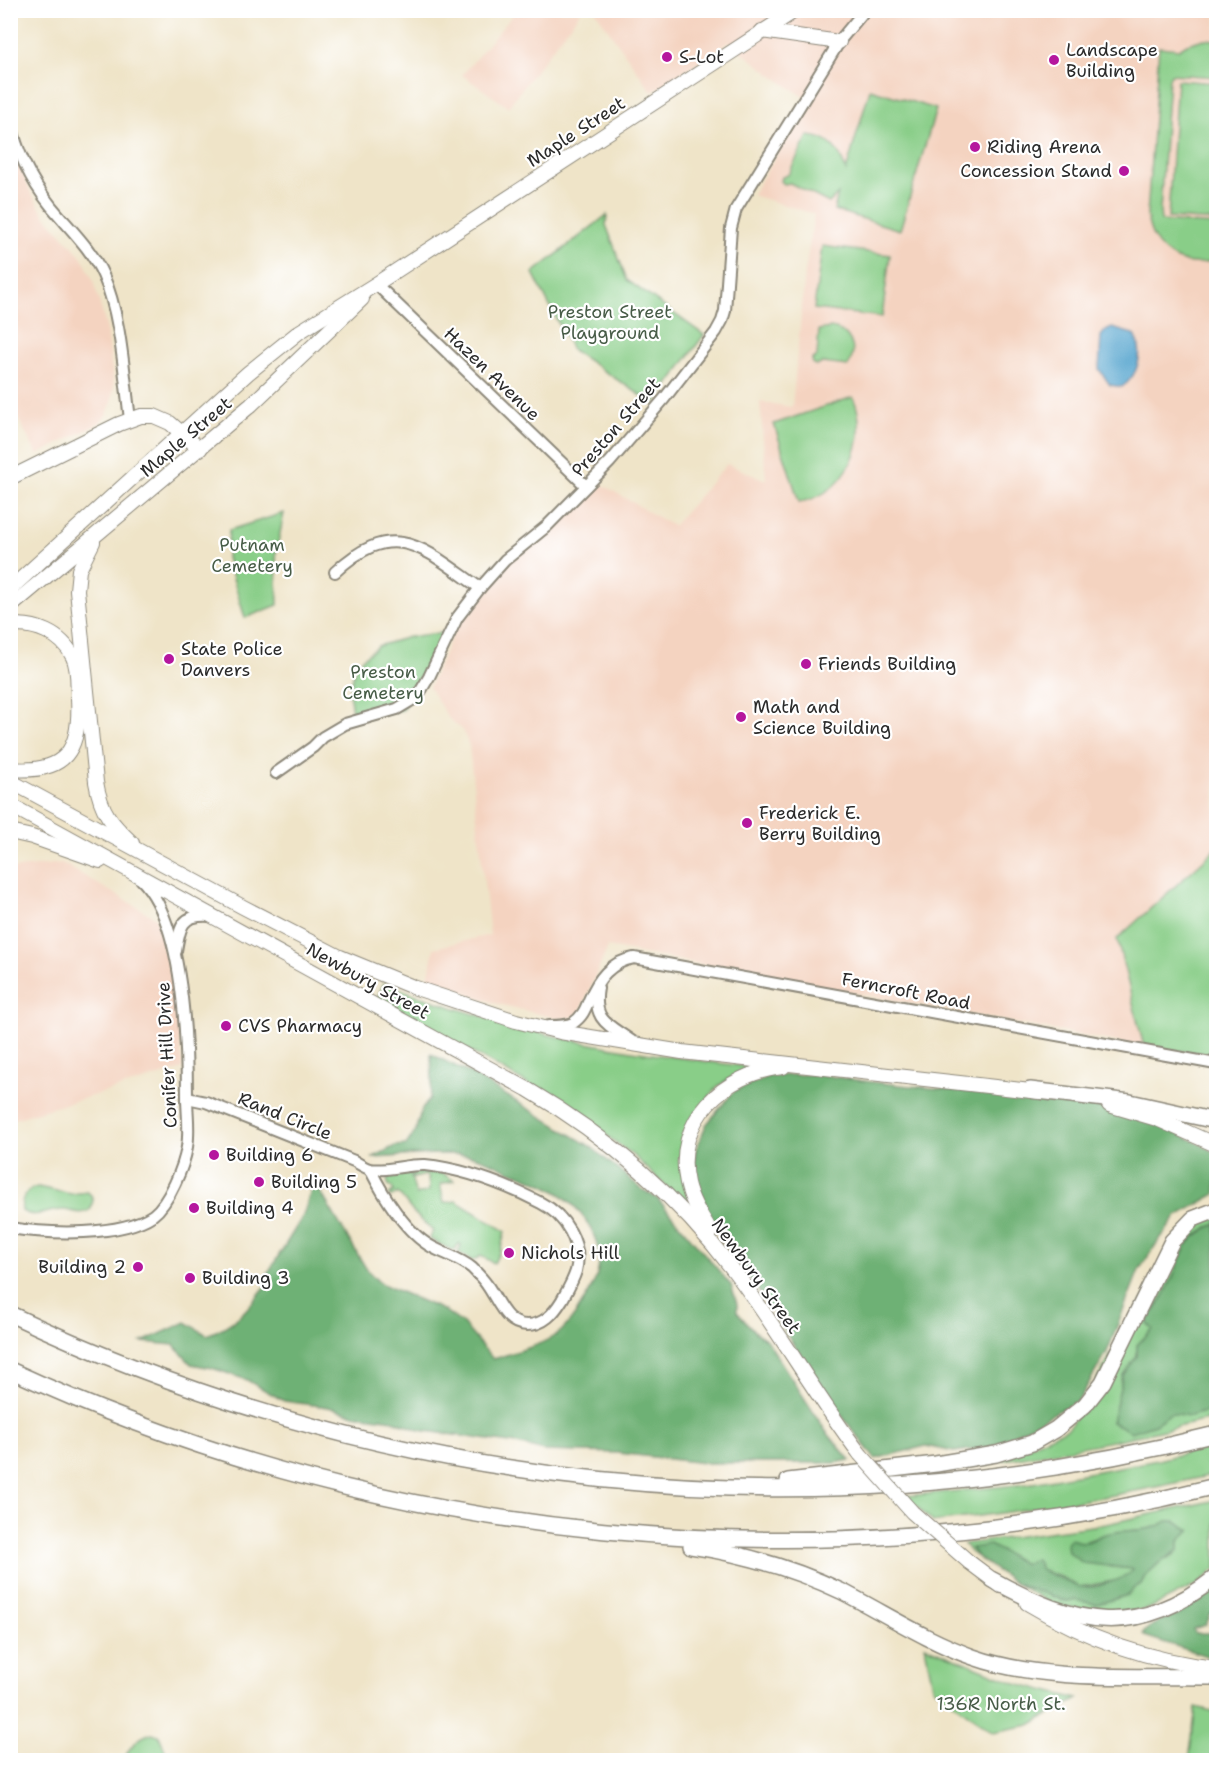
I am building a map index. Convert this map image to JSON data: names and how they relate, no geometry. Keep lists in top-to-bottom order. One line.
{"streets":{"main road":["Maple Street","Newbury Street"],"street":["Hazen Avenue","Preston Street","Ferncroft Road","Conifer Hill Drive","Rand Circle"]},"crossings":[["Maple Street","Hazen Avenue"],["Hazen Avenue","Preston Street"],["Newbury Street","Ferncroft Road"],["Newbury Street","Conifer Hill Drive"],["Conifer Hill Drive","Rand Circle"]],"parks":["Preston Street Playground","Putnam Cemetery","Preston Cemetery","136R North St."],"places":["S-Lot","Landscape Building","Riding Arena","Concession Stand","State Police Danvers","Friends Building","Math and Science Building","Frederick E. Berry Building","CVS Pharmacy","Building 6","Building 5","Building 4","Nichols Hill","Building 2","Building 3"]}
